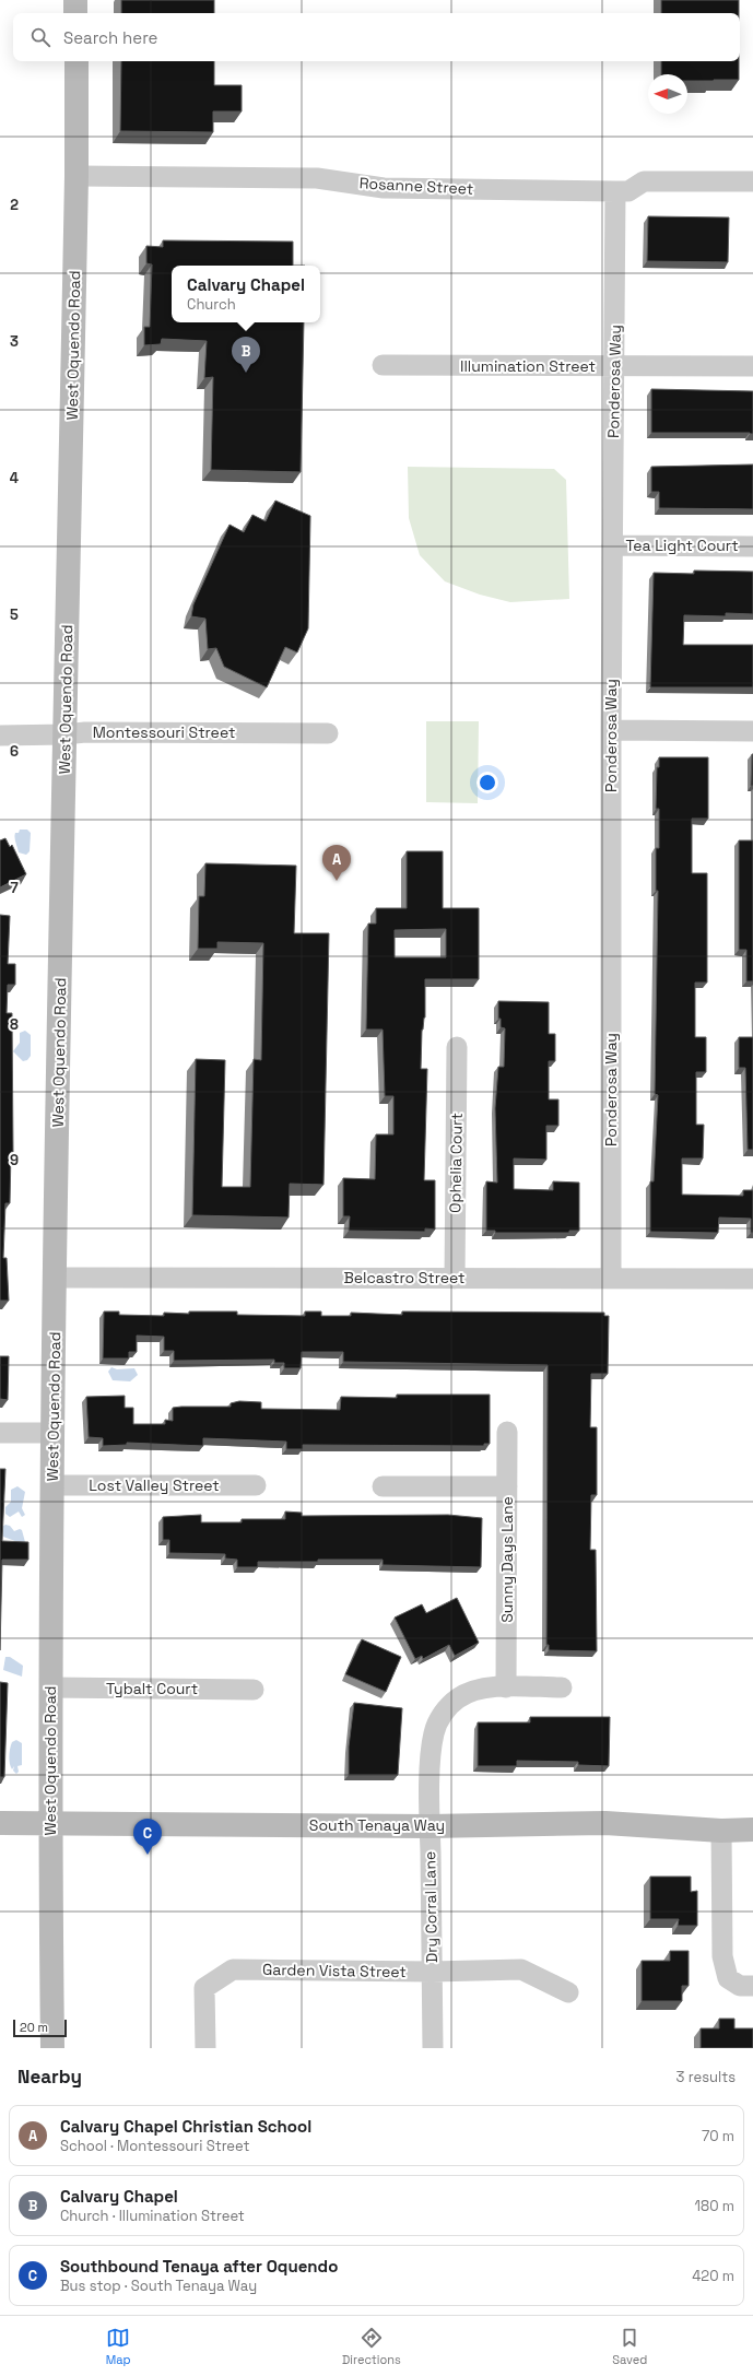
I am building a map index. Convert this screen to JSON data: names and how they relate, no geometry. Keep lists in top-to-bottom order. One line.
{"streets":{"street":["Rosanne Street","West Oquendo Road","Illumination Street","Ponderosa Way","Tea Light Court","Montessouri Street","Ophelia Court","Belcastro Street","Lost Valley Street","Sunny Days Lane","Tybalt Court","South Tenaya Way","Dry Corral Lane","Garden Vista Street"]},"crossings":[["Rosanne Street","West Oquendo Road"],["Rosanne Street","Ponderosa Way"],["West Oquendo Road","Montessouri Street"],["West Oquendo Road","Belcastro Street"],["West Oquendo Road","Lost Valley Street"],["West Oquendo Road","Tybalt Court"],["West Oquendo Road","South Tenaya Way"],["Illumination Street","Ponderosa Way"],["Ponderosa Way","Tea Light Court"],["Ponderosa Way","Belcastro Street"],["Ophelia Court","Belcastro Street"],["Sunny Days Lane","Dry Corral Lane"],["South Tenaya Way","Dry Corral Lane"],["Dry Corral Lane","Garden Vista Street"]],"scale_bar":"20 m","north":"left","page":{"search":"Search here","popup":["Calvary Chapel","Church"],"pins":["B","A","C"],"scale":"20 m","heading":["Nearby","3 results"],"list":[{"mark":"A","name":"Calvary Chapel Christian School","note":"School · Montessouri Street","value":"70 m"},{"mark":"B","name":"Calvary Chapel","note":"Church · Illumination Street","value":"180 m"},{"mark":"C","name":"Southbound Tenaya after Oquendo","note":"Bus stop · South Tenaya Way","value":"420 m"}],"nav":["Map","Directions","Saved"]},"grid":{"rows":["2","3","4","5","6","7","8","9"]}}
